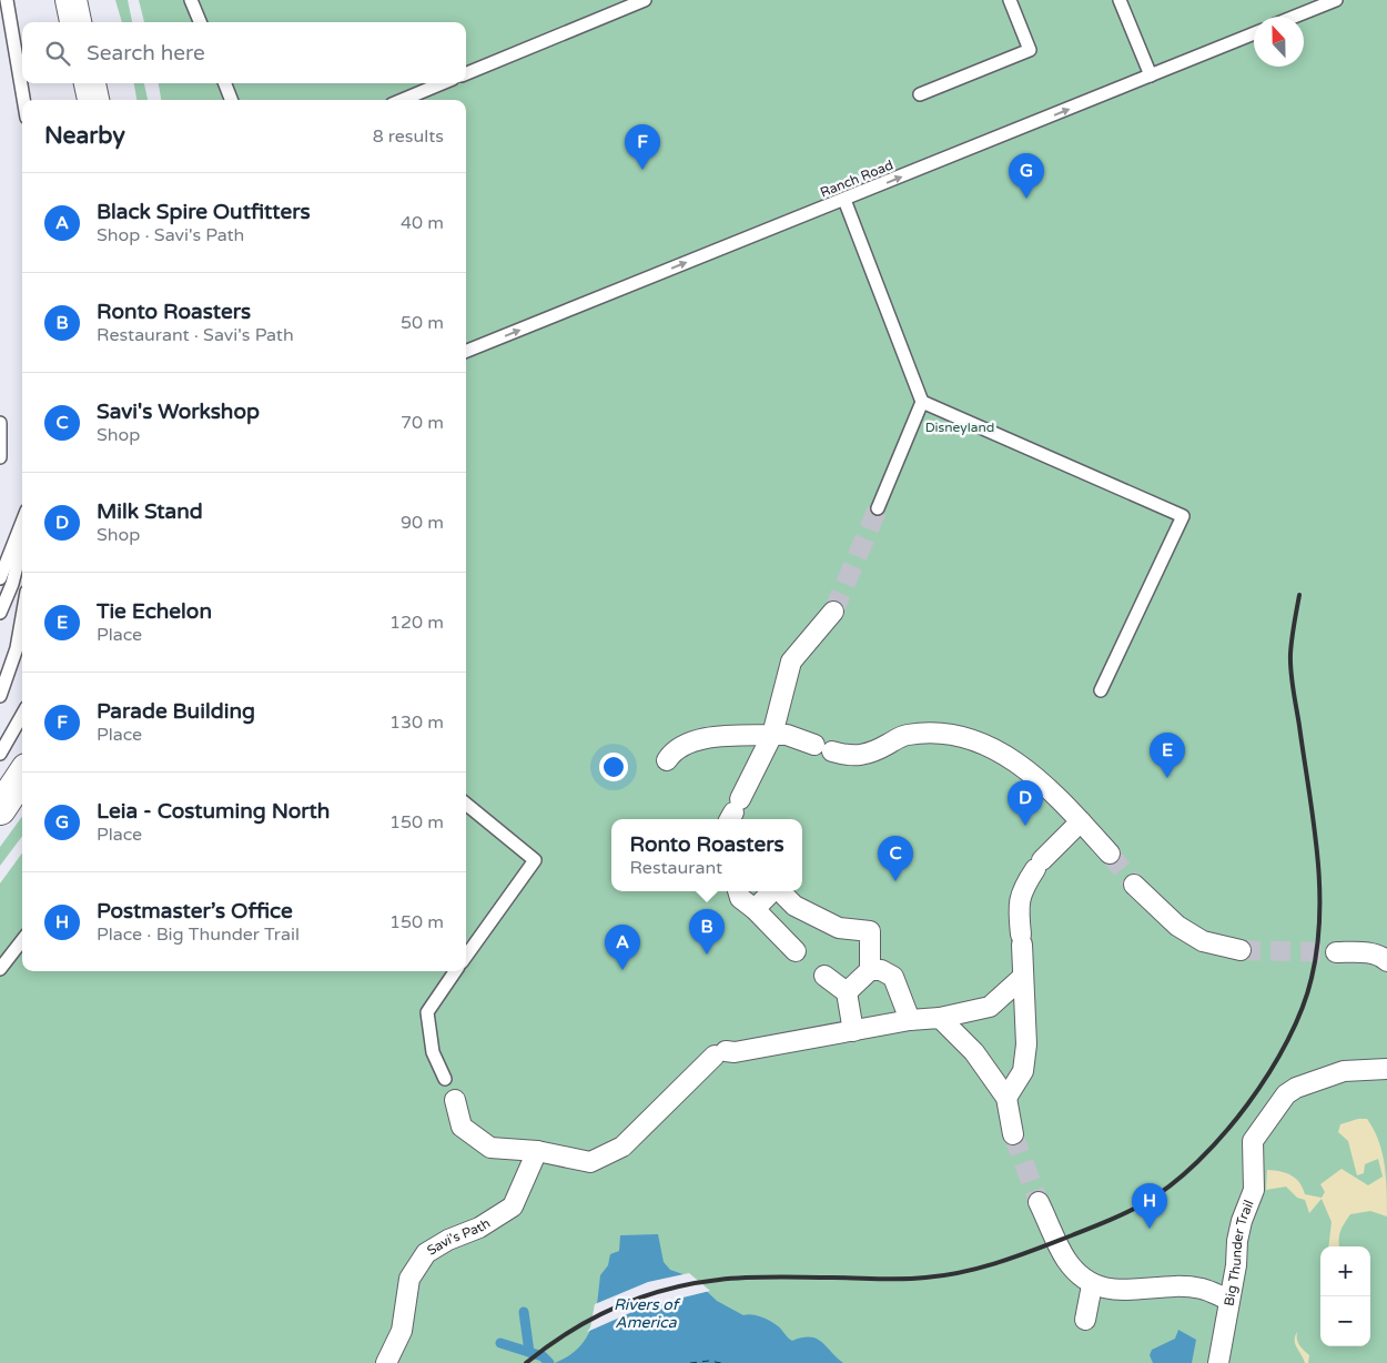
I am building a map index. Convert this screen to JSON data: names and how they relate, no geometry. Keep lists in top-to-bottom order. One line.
{"streets":{"street":["Savi's Path","Big Thunder Trail"],"lane":["Ranch Road"]},"one_way":["Ranch Road"],"water":["Rivers of America"],"parks":["Disneyland"],"north":"top","page":{"search":"Search here","heading":["Nearby","8 results"],"pins":["F","G","E","D","C","B","A","H"],"list":[{"mark":"A","name":"Black Spire Outfitters","note":"Shop · Savi's Path","value":"40 m"},{"mark":"B","name":"Ronto Roasters","note":"Restaurant · Savi's Path","value":"50 m"},{"mark":"C","name":"Savi's Workshop","note":"Shop","value":"70 m"},{"mark":"D","name":"Milk Stand","note":"Shop","value":"90 m"},{"mark":"E","name":"Tie Echelon","note":"Place","value":"120 m"},{"mark":"F","name":"Parade Building","note":"Place","value":"130 m"},{"mark":"G","name":"Leia - Costuming North","note":"Place","value":"150 m"},{"mark":"H","name":"Postmaster’s Office","note":"Place · Big Thunder Trail","value":"150 m"}],"popup":["Ronto Roasters","Restaurant"],"map_buttons":["+","−"]}}
